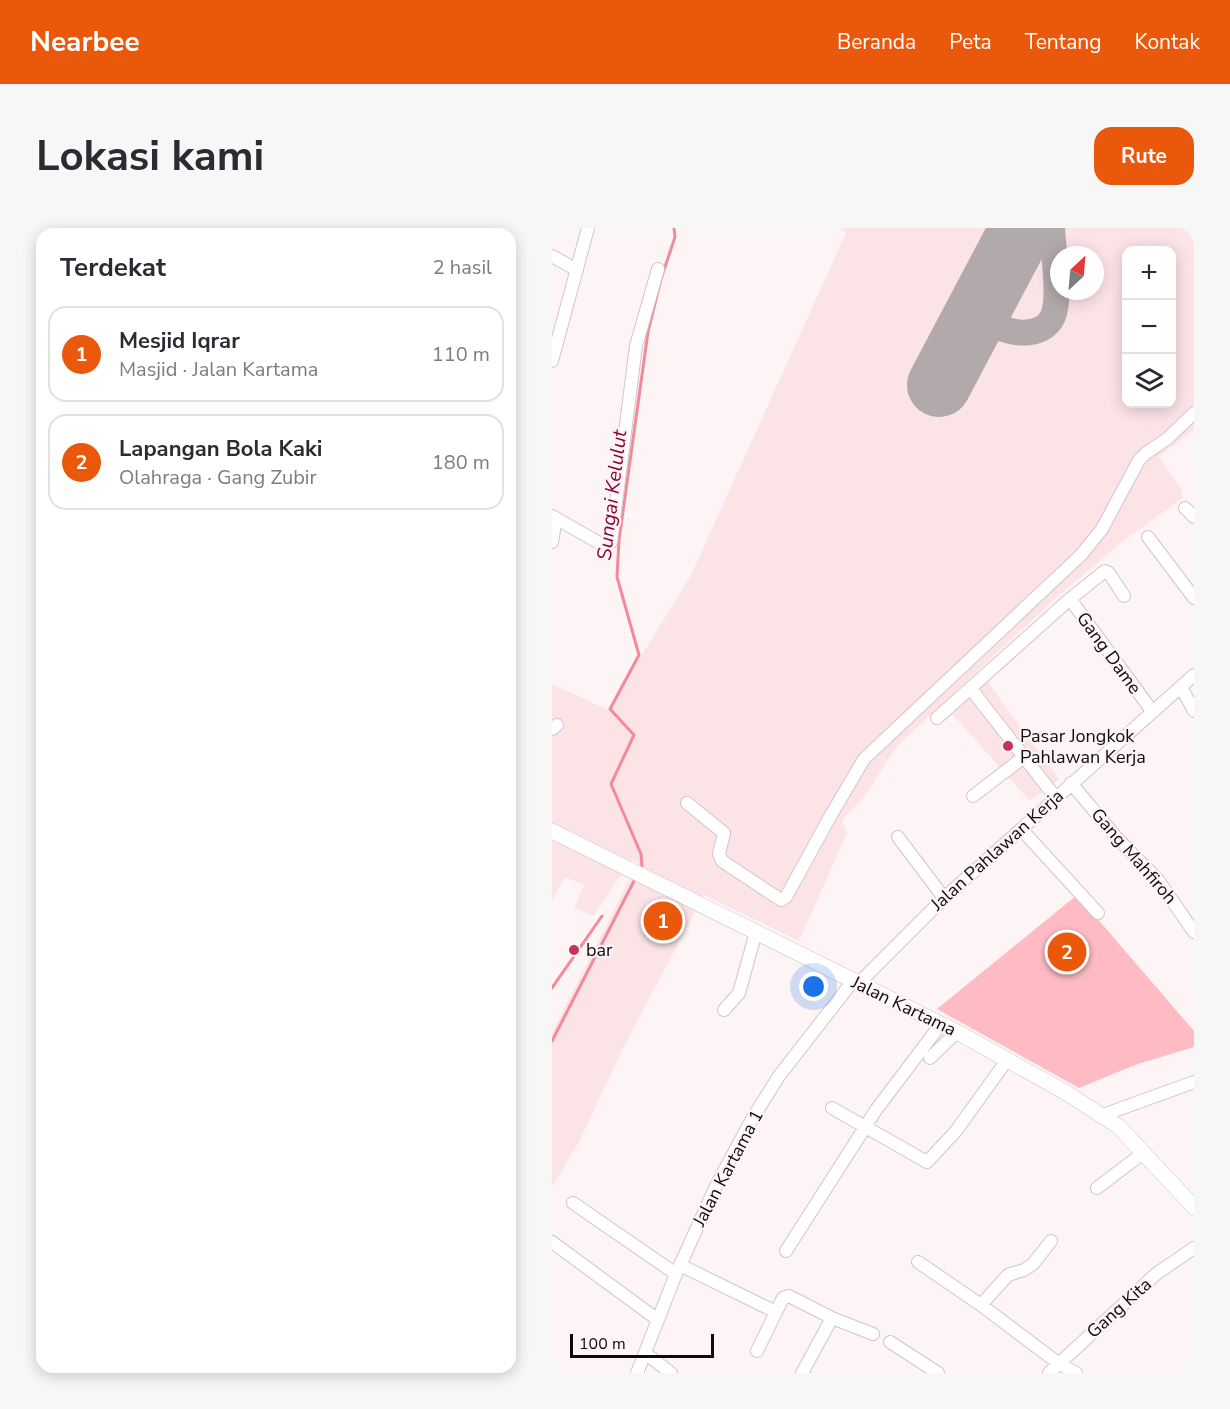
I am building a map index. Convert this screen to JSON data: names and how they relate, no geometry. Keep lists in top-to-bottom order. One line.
{"streets":{"main road":["Jalan Kartama"],"street":["Gang Dame","Jalan Pahlawan Kerja","Gang Mahfiroh","Jalan Kartama 1","Gang Kita"]},"crossings":[["Gang Dame","Jalan Pahlawan Kerja"],["Jalan Pahlawan Kerja","Gang Mahfiroh"],["Jalan Pahlawan Kerja","Jalan Kartama"],["Jalan Pahlawan Kerja","Jalan Kartama 1"],["Jalan Kartama","Jalan Kartama 1"]],"water":["Sungai Kelulut"],"places":["Pasar Jongkok Pahlawan Kerja","bar"],"scale_bar":"100 m","north":"top right","page":{"header":"Nearbee","nav":["Beranda","Peta","Tentang","Kontak"],"buttons":"Rute","title":"Lokasi kami","heading":["Terdekat","2 hasil"],"map_buttons":["+","−"],"list":[{"mark":"1","name":"Mesjid Iqrar","note":"Masjid · Jalan Kartama","value":"110 m"},{"mark":"2","name":"Lapangan Bola Kaki","note":"Olahraga · Gang Zubir","value":"180 m"}],"pins":["1","2"],"scale":"100 m"}}
